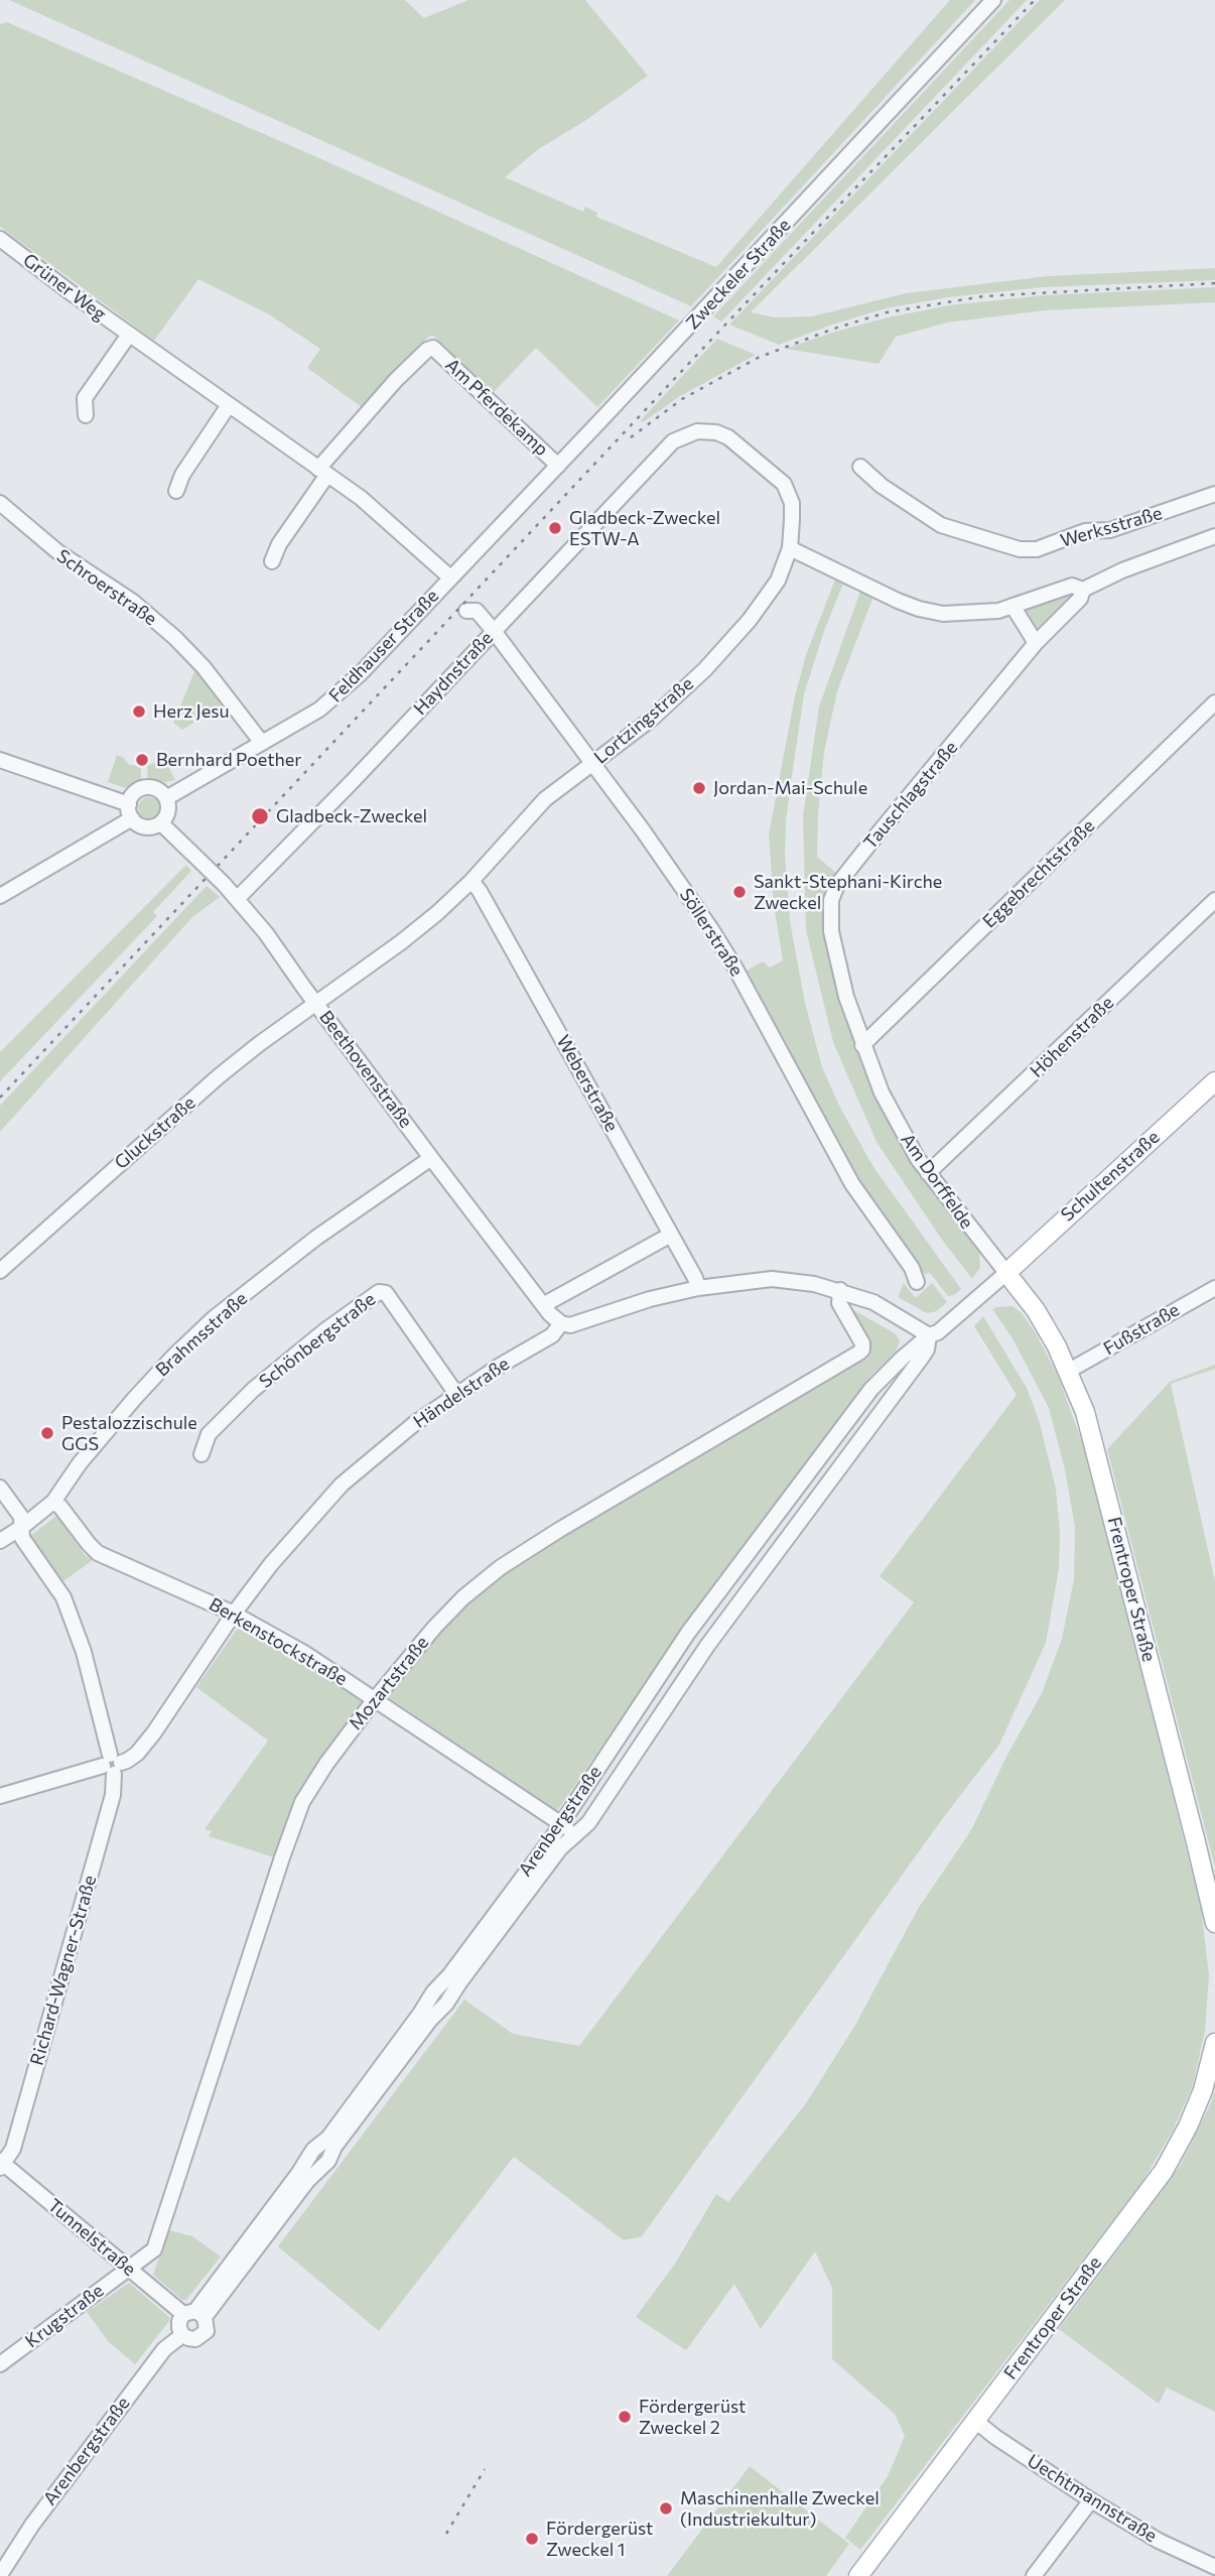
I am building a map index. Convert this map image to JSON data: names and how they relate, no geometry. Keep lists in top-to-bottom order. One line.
{"streets":{"main road":["Schultenstraße","Frentroper Straße"],"street":["Zweckeler Straße","Grüner Weg","Am Pferdekamp","Werksstraße","Schroerstraße","Feldhauser Straße","Haydnstraße","Lortzingstraße","Tauschlagstraße","Eggebrechtstraße","Söllerstraße","Höhenstraße","Beethovenstraße","Weberstraße","Gluckstraße","Am Dorffelde","Fußstraße","Brahmsstraße","Schönbergstraße","Händelstraße","Berkenstockstraße","Mozartstraße","Arenbergstraße","Richard-Wagner-Straße","Tunnelstraße","Krugstraße","Uechtmannstraße"]},"crossings":[["Zweckeler Straße","Am Pferdekamp"],["Zweckeler Straße","Feldhauser Straße"],["Grüner Weg","Am Pferdekamp"],["Grüner Weg","Feldhauser Straße"],["Schroerstraße","Feldhauser Straße"],["Feldhauser Straße","Beethovenstraße"],["Haydnstraße","Lortzingstraße"],["Haydnstraße","Söllerstraße"],["Haydnstraße","Beethovenstraße"],["Lortzingstraße","Tauschlagstraße"],["Lortzingstraße","Söllerstraße"],["Lortzingstraße","Beethovenstraße"],["Lortzingstraße","Weberstraße"],["Lortzingstraße","Gluckstraße"],["Tauschlagstraße","Eggebrechtstraße"],["Tauschlagstraße","Am Dorffelde"],["Eggebrechtstraße","Am Dorffelde"],["Höhenstraße","Am Dorffelde"],["Beethovenstraße","Gluckstraße"],["Beethovenstraße","Brahmsstraße"],["Beethovenstraße","Händelstraße"],["Schultenstraße","Am Dorffelde"],["Schultenstraße","Frentroper Straße"],["Schultenstraße","Arenbergstraße"],["Am Dorffelde","Frentroper Straße"],["Am Dorffelde","Arenbergstraße"],["Fußstraße","Frentroper Straße"],["Brahmsstraße","Berkenstockstraße"],["Brahmsstraße","Richard-Wagner-Straße"],["Schönbergstraße","Händelstraße"],["Händelstraße","Berkenstockstraße"],["Händelstraße","Richard-Wagner-Straße"],["Frentroper Straße","Arenbergstraße"],["Frentroper Straße","Uechtmannstraße"],["Berkenstockstraße","Mozartstraße"],["Berkenstockstraße","Arenbergstraße"],["Mozartstraße","Tunnelstraße"],["Mozartstraße","Krugstraße"],["Arenbergstraße","Tunnelstraße"],["Richard-Wagner-Straße","Tunnelstraße"],["Tunnelstraße","Krugstraße"]],"places":["Gladbeck-Zweckel ESTW-A","Herz Jesu","Bernhard Poether","Jordan-Mai-Schule","Gladbeck-Zweckel","Sankt-Stephani-Kirche Zweckel","Pestalozzischule GGS","Fördergerüst Zweckel 2","Maschinenhalle Zweckel (Industriekultur)","Fördergerüst Zweckel 1"]}
